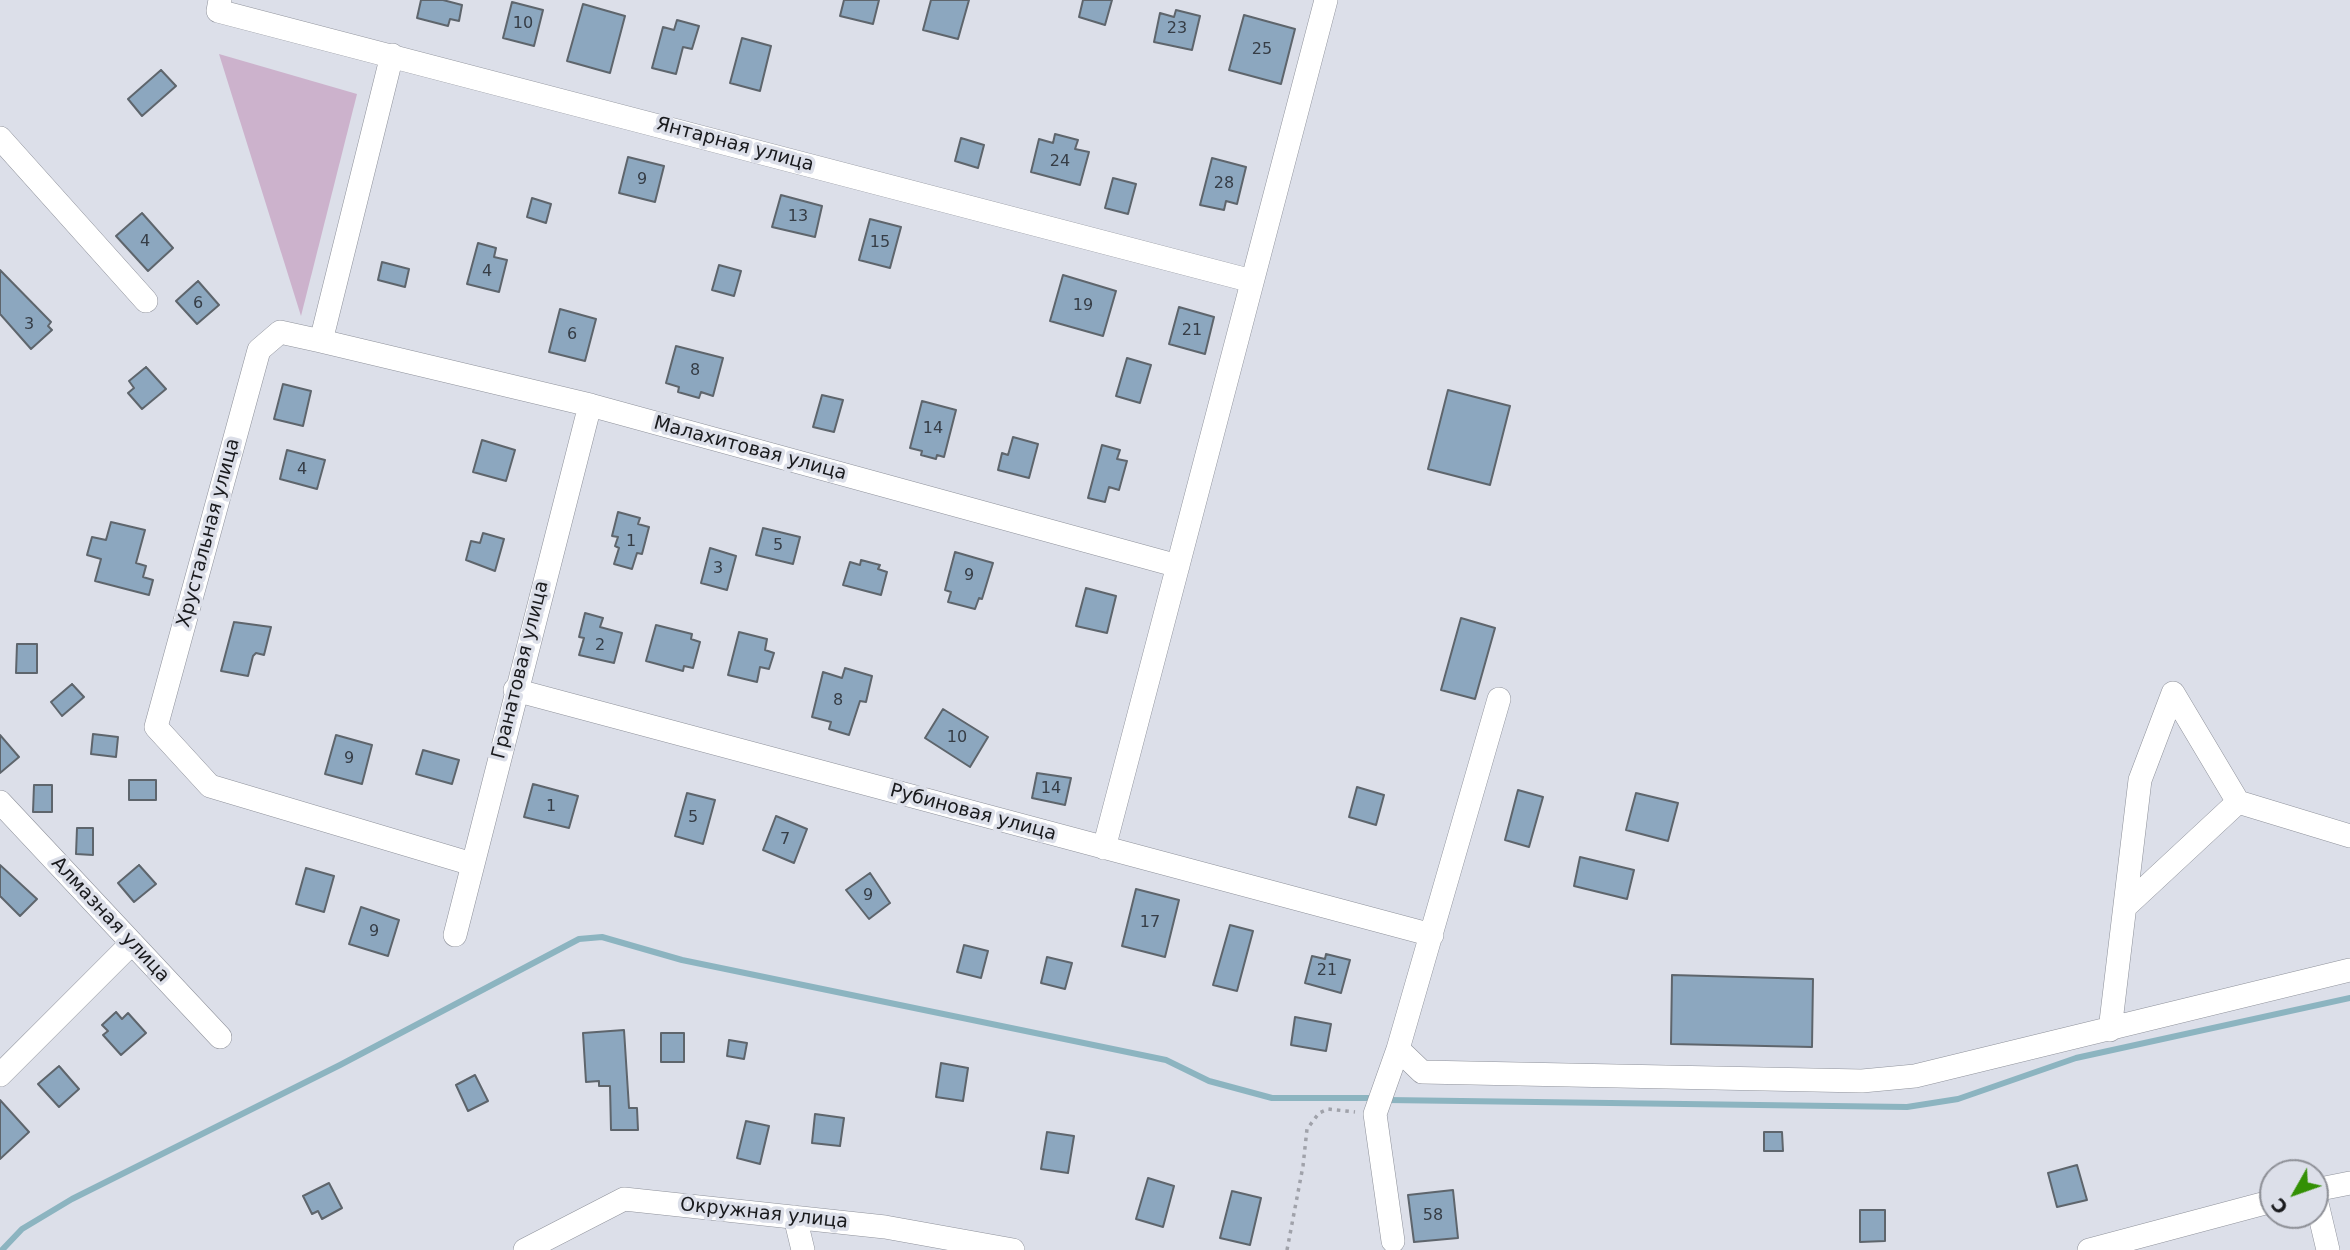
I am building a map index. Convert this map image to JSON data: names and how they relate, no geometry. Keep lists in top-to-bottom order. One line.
{"streets":{"street":["Янтарная улица","Малахитовая улица","Хрустальная улица","Гранатовая улица","Рубиновая улица","Алмазная улица","Окружная улица"]},"crossings":[["Малахитовая улица","Хрустальная улица"],["Малахитовая улица","Гранатовая улица"],["Хрустальная улица","Гранатовая улица"],["Гранатовая улица","Рубиновая улица"]],"house_numbers":["10","23","25","24","9","28","13","4","15","4","6","19","3","21","6","8","14","4","1","5","3","9","2","8","10","9","14","1","5","7","9","17","9","21","58"],"north":"bottom left"}
